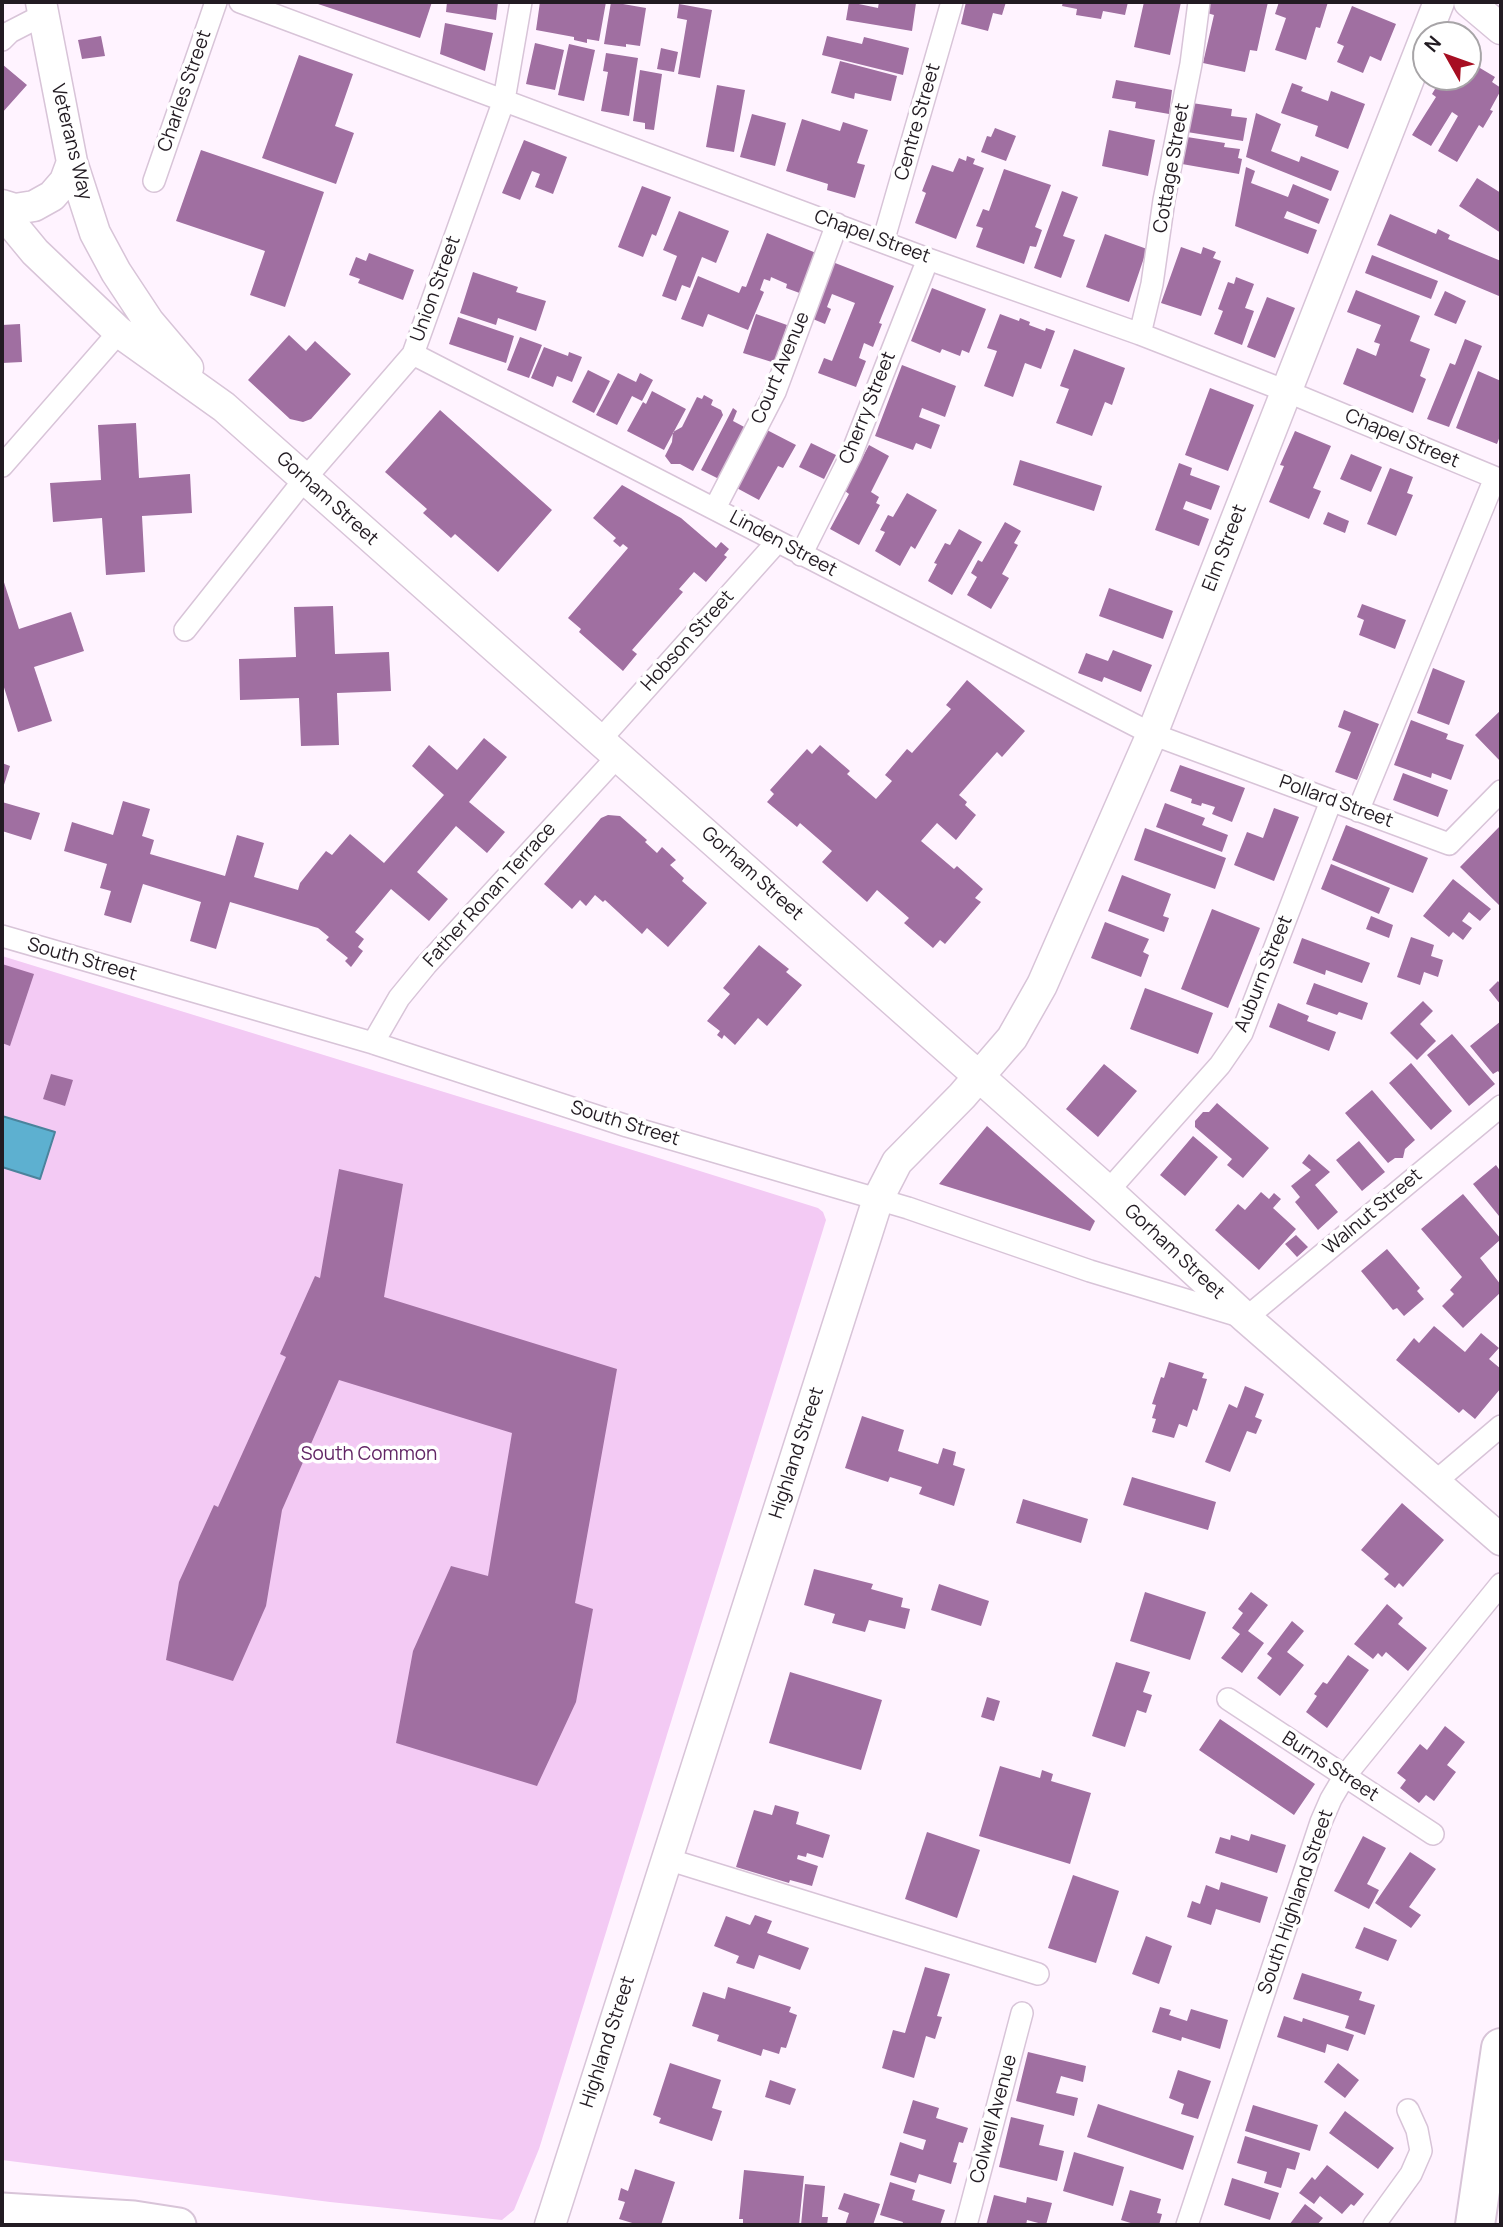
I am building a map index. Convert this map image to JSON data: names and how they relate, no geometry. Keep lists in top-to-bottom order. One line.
{"streets":{"main road":["Veterans Way","Gorham Street","Elm Street","Highland Street"],"street":["Charles Street","Centre Street","Cottage Street","Chapel Street","Union Street","Court Avenue","Cherry Street","Linden Street","Hobson Street","Pollard Street","Father Ronan Terrace","South Street","Auburn Street","Walnut Street","Burns Street","South Highland Street","Colwell Avenue"]},"crossings":[["Centre Street","Chapel Street"],["Veterans Way","Gorham Street"],["Cottage Street","Chapel Street"],["Chapel Street","Union Street"],["Chapel Street","Court Avenue"],["Chapel Street","Cherry Street"],["Chapel Street","Elm Street"],["Union Street","Gorham Street"],["Union Street","Linden Street"],["Court Avenue","Linden Street"],["Cherry Street","Linden Street"],["Gorham Street","Elm Street"],["Gorham Street","Hobson Street"],["Gorham Street","Father Ronan Terrace"],["Gorham Street","South Street"],["Gorham Street","Auburn Street"],["Gorham Street","Walnut Street"],["Gorham Street","Highland Street"],["Linden Street","Elm Street"],["Linden Street","Hobson Street"],["Linden Street","Pollard Street"],["Elm Street","Pollard Street"],["Elm Street","Highland Street"],["Hobson Street","Father Ronan Terrace"],["Pollard Street","Auburn Street"],["Father Ronan Terrace","South Street"],["South Street","Walnut Street"],["South Street","Highland Street"],["Burns Street","South Highland Street"]],"parks":["South Common"],"north":"top left"}
